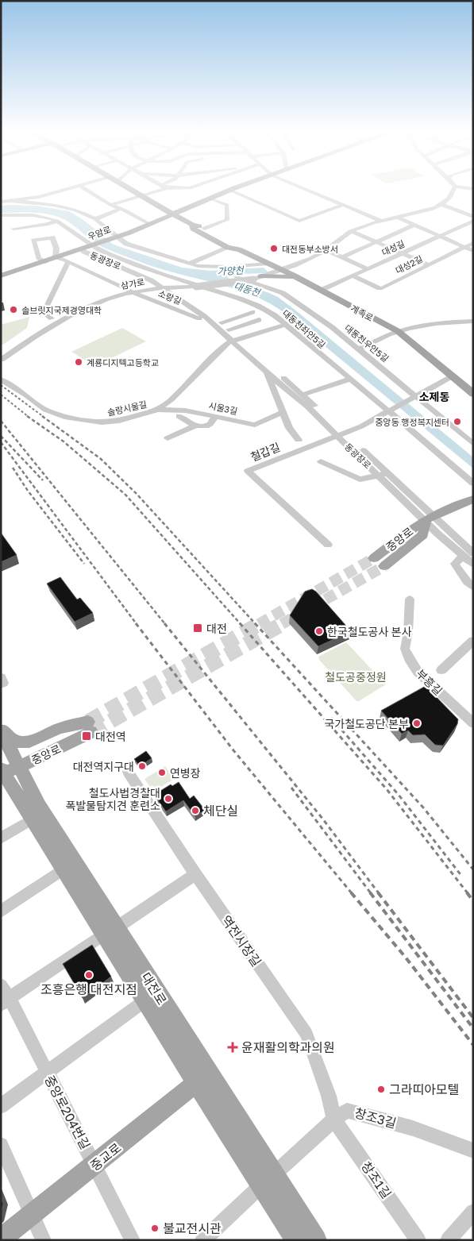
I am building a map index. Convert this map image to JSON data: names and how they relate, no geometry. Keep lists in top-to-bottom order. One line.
{"streets":{"main road":["우암로","계족로","중앙로","대전로","중교로"],"street":["대성길","동광장로","대성2길","삼가로","소랑길","대동천좌안5길","대동천우안5길","솔랑시울길","시울3길","철갑길","부흥길","역전시장길","중앙로204번길","창조3길","창조1길"]},"crossings":[["우암로","동광장로"],["우암로","소랑길"],["우암로","계족로"],["우암로","대동천좌안5길"],["대성길","대성2길"],["대성길","계족로"],["동광장로","삼가로"],["동광장로","소랑길"],["동광장로","솔랑시울길"],["동광장로","철갑길"],["동광장로","중앙로"],["삼가로","소랑길"],["삼가로","계족로"],["대동천좌안5길","철갑길"],["대동천우안5길","철갑길"],["솔랑시울길","시울3길"],["중앙로","대전로"],["역전시장길","창조3길"],["역전시장길","창조1길"],["대전로","창조3길"],["대전로","중교로"],["중앙로204번길","중교로"],["창조3길","창조1길"]],"districts":["소제동"],"water":["가양천","대동천"],"parks":["철도공중정원"],"places":{"other":["대전동부소방서","솔브릿지국제경영대학","계룡디지텍고등학교","중앙동 행정복지센터","한국철도공사 본사","국가철도공단 본부","대전역지구대","연병장","철도사법경찰대 폭발물탐지견 훈련소","체단실","조흥은행 대전지점","그라띠아모텔","불교전시관"],"transit":["대전","대전역"],"health":["윤재활의학과의원"]}}
